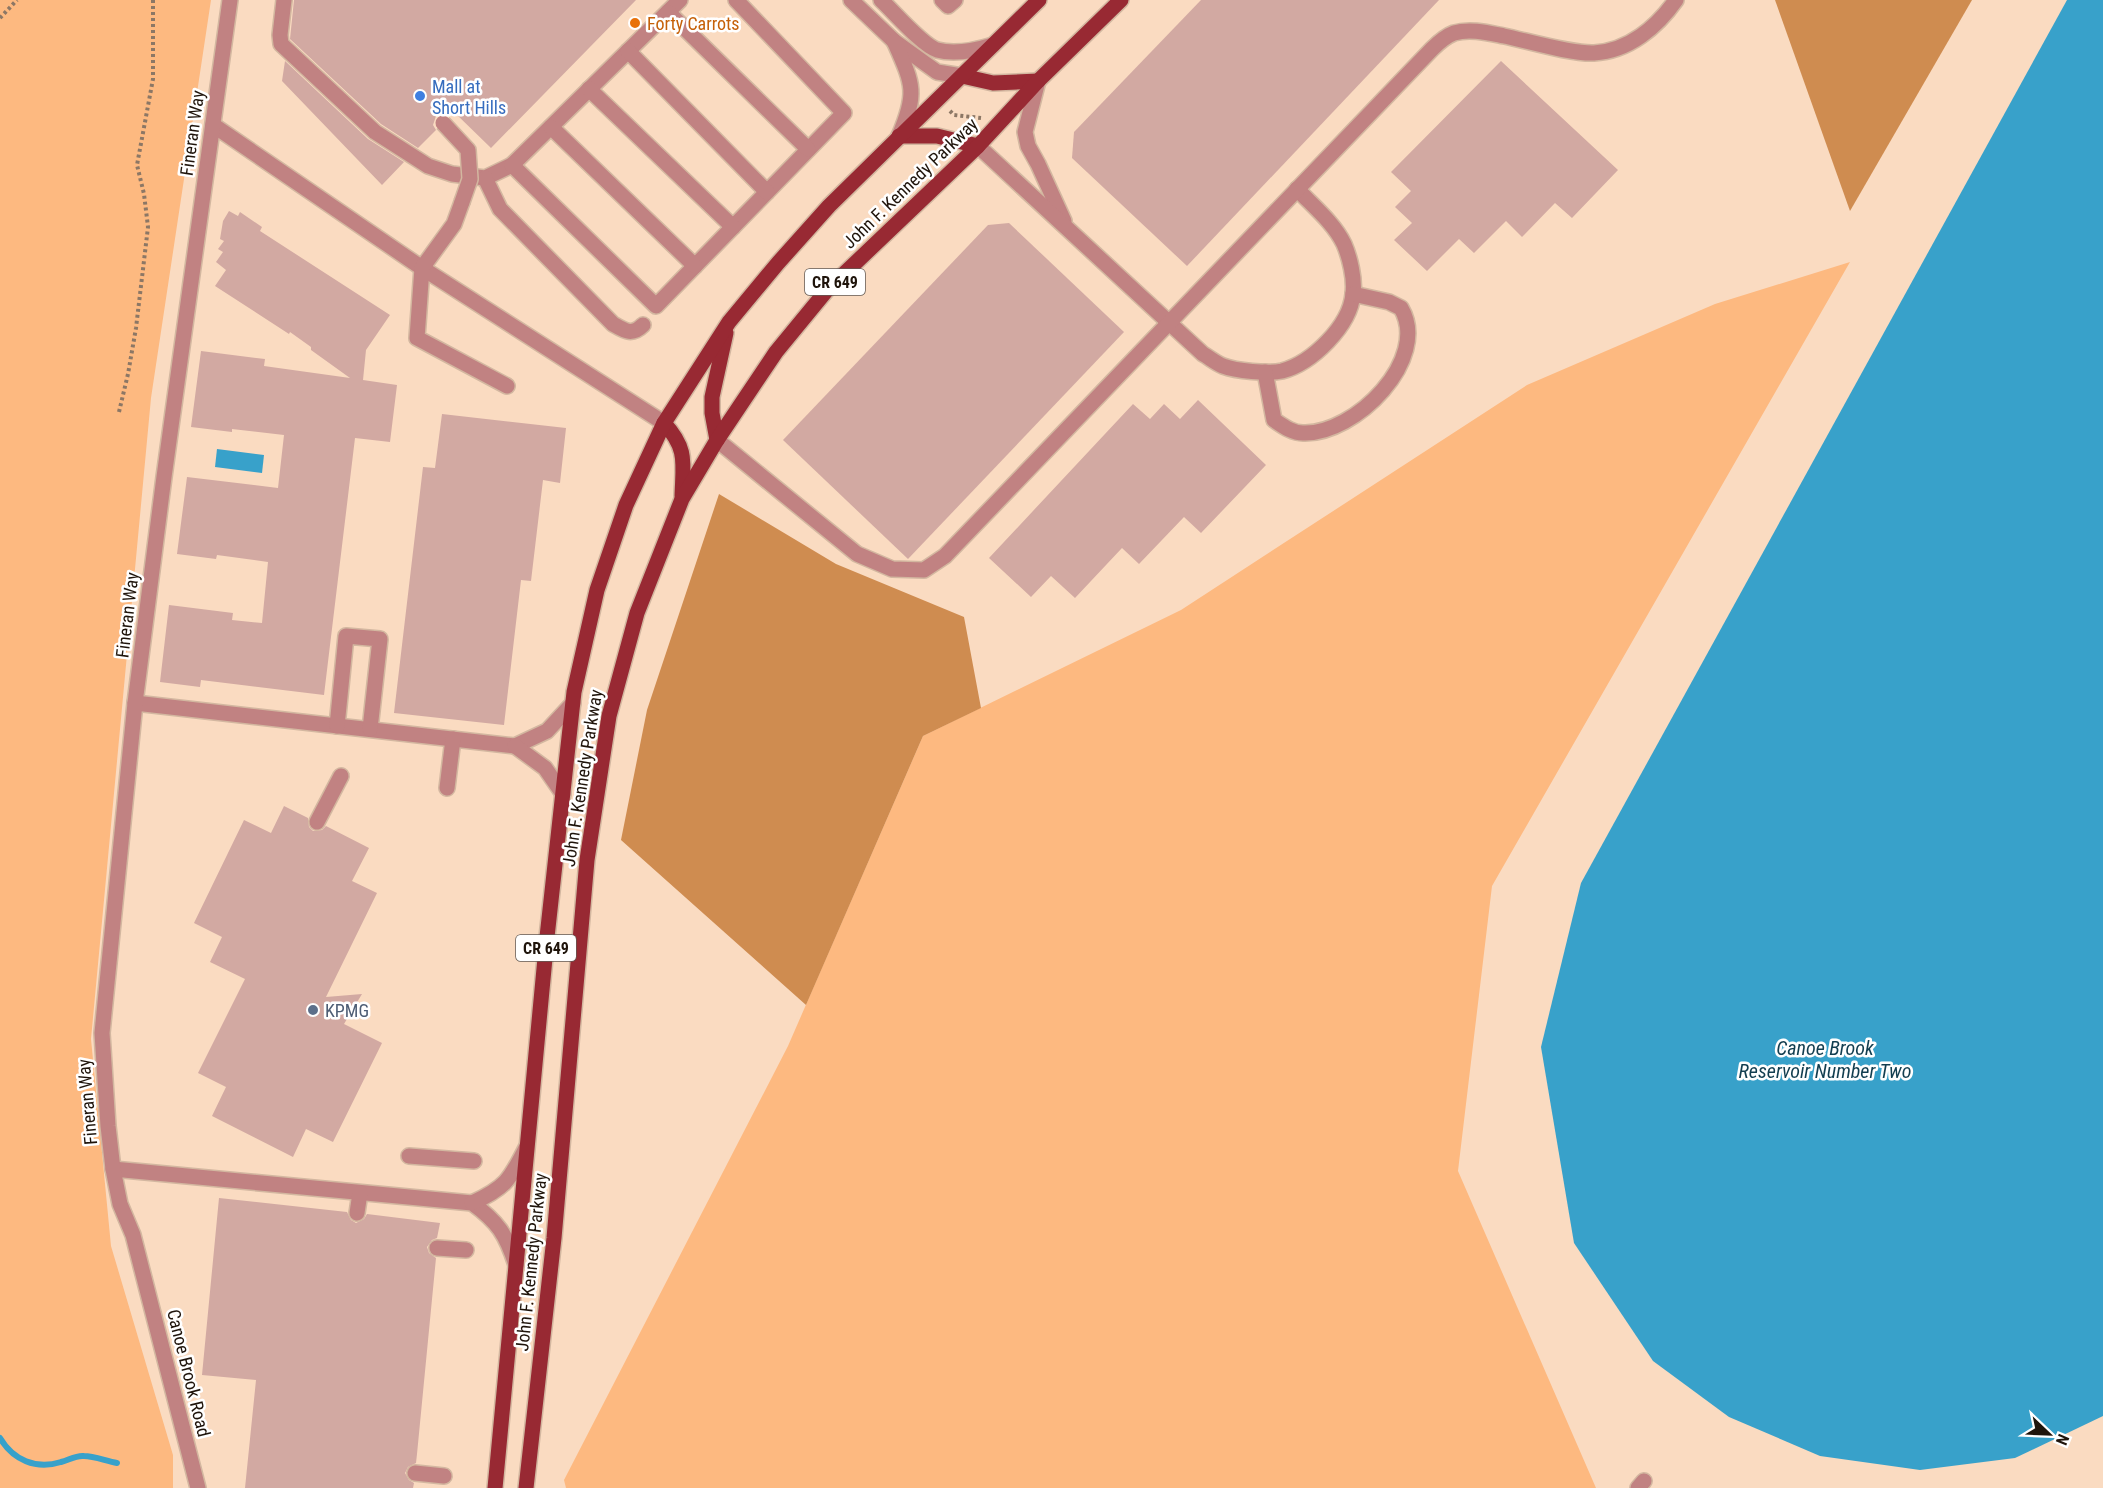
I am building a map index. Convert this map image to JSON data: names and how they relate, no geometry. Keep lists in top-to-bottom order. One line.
{"streets":{"main road":["John F. Kennedy Parkway","CR 649"],"street":["Fineran Way","Canoe Brook Road"]},"crossings":[["Fineran Way","Canoe Brook Road"]],"water":["Canoe Brook Reservoir Number Two"],"places":["Forty Carrots","Mall at Short Hills","KPMG"],"north":"bottom right"}
